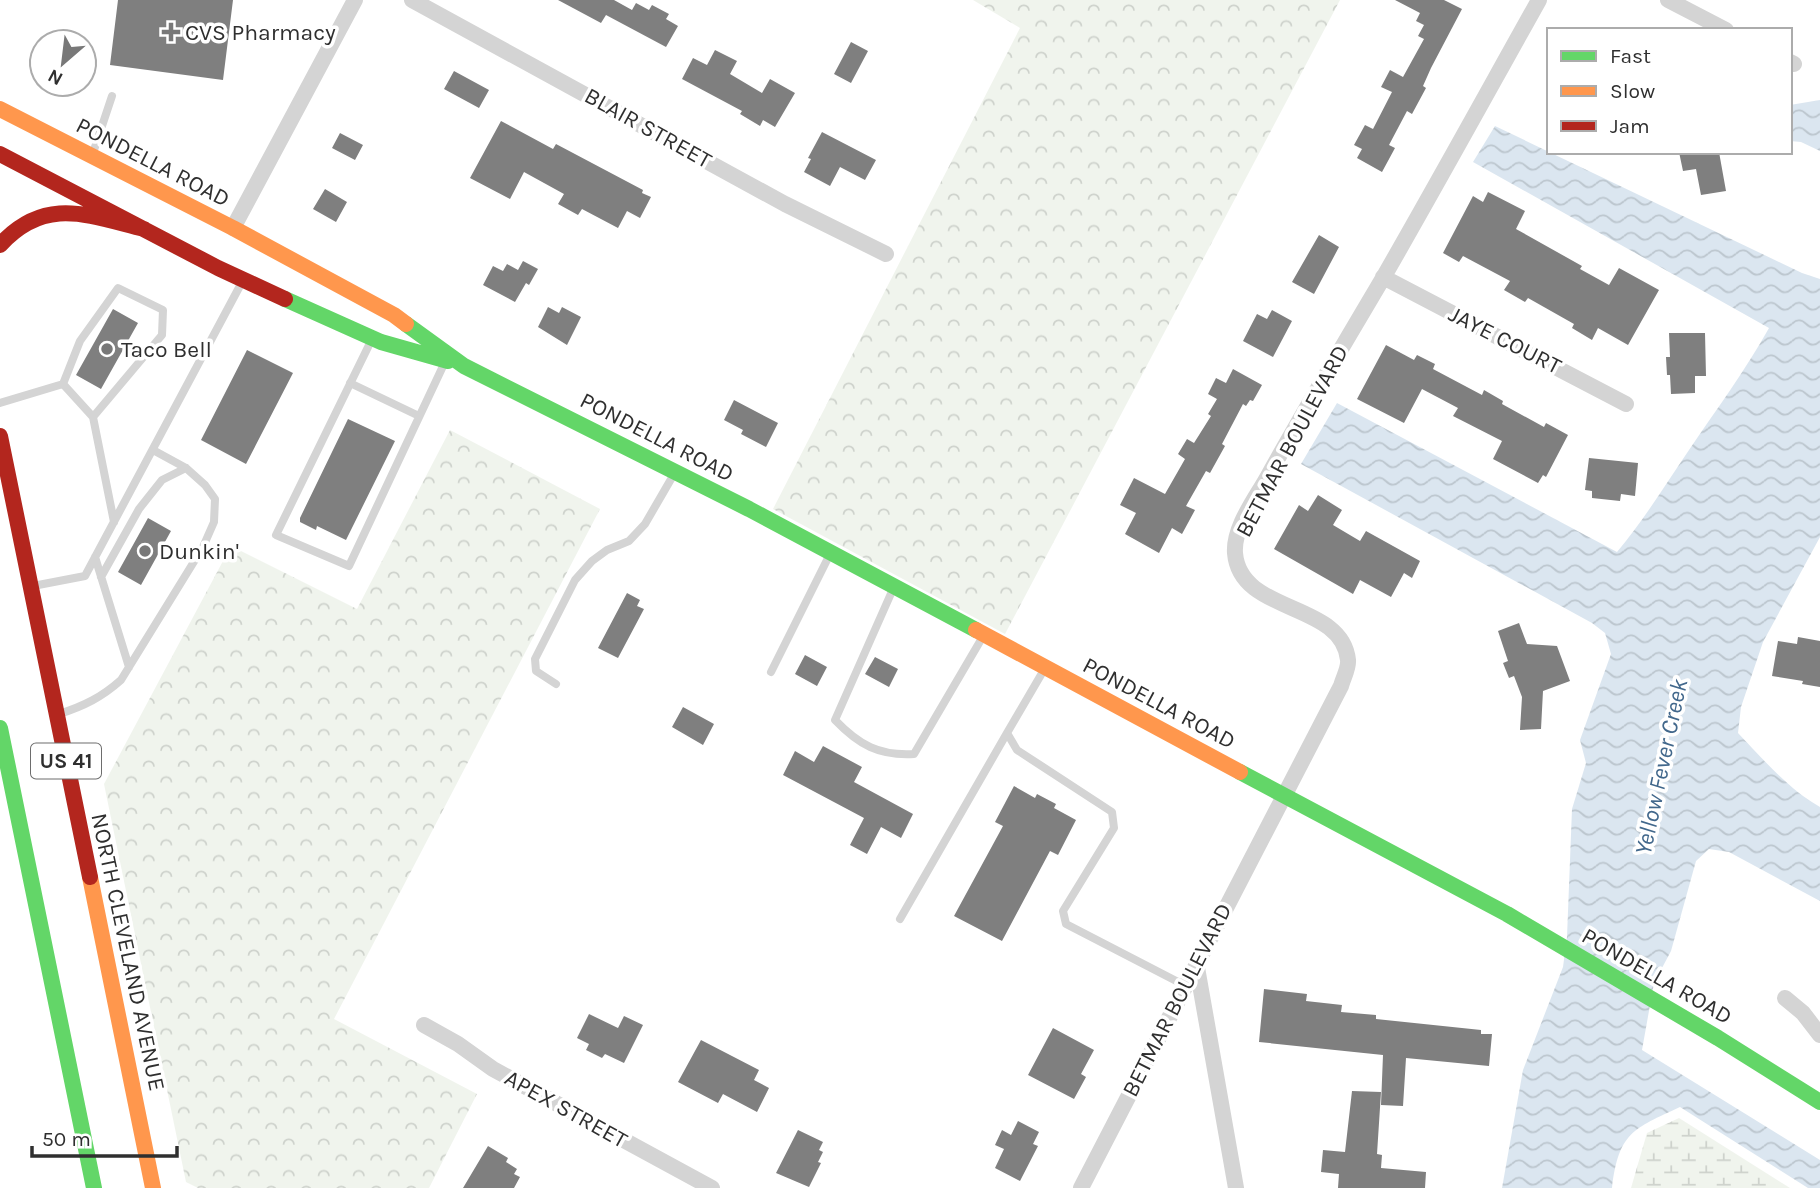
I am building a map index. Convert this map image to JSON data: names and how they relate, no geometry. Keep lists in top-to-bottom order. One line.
{"streets":{"main road":["PONDELLA ROAD","US 41","NORTH CLEVELAND AVENUE"],"street":["BLAIR STREET","JAYE COURT","BETMAR BOULEVARD","APEX STREET"]},"crossings":[["PONDELLA ROAD","BETMAR BOULEVARD"],["JAYE COURT","BETMAR BOULEVARD"]],"water":["Yellow Fever Creek"],"places":{"health":["CVS Pharmacy"],"other":["Taco Bell","Dunkin'"]},"legend":["Fast","Slow","Jam"],"scale_bar":"50 m","north":"bottom left"}
